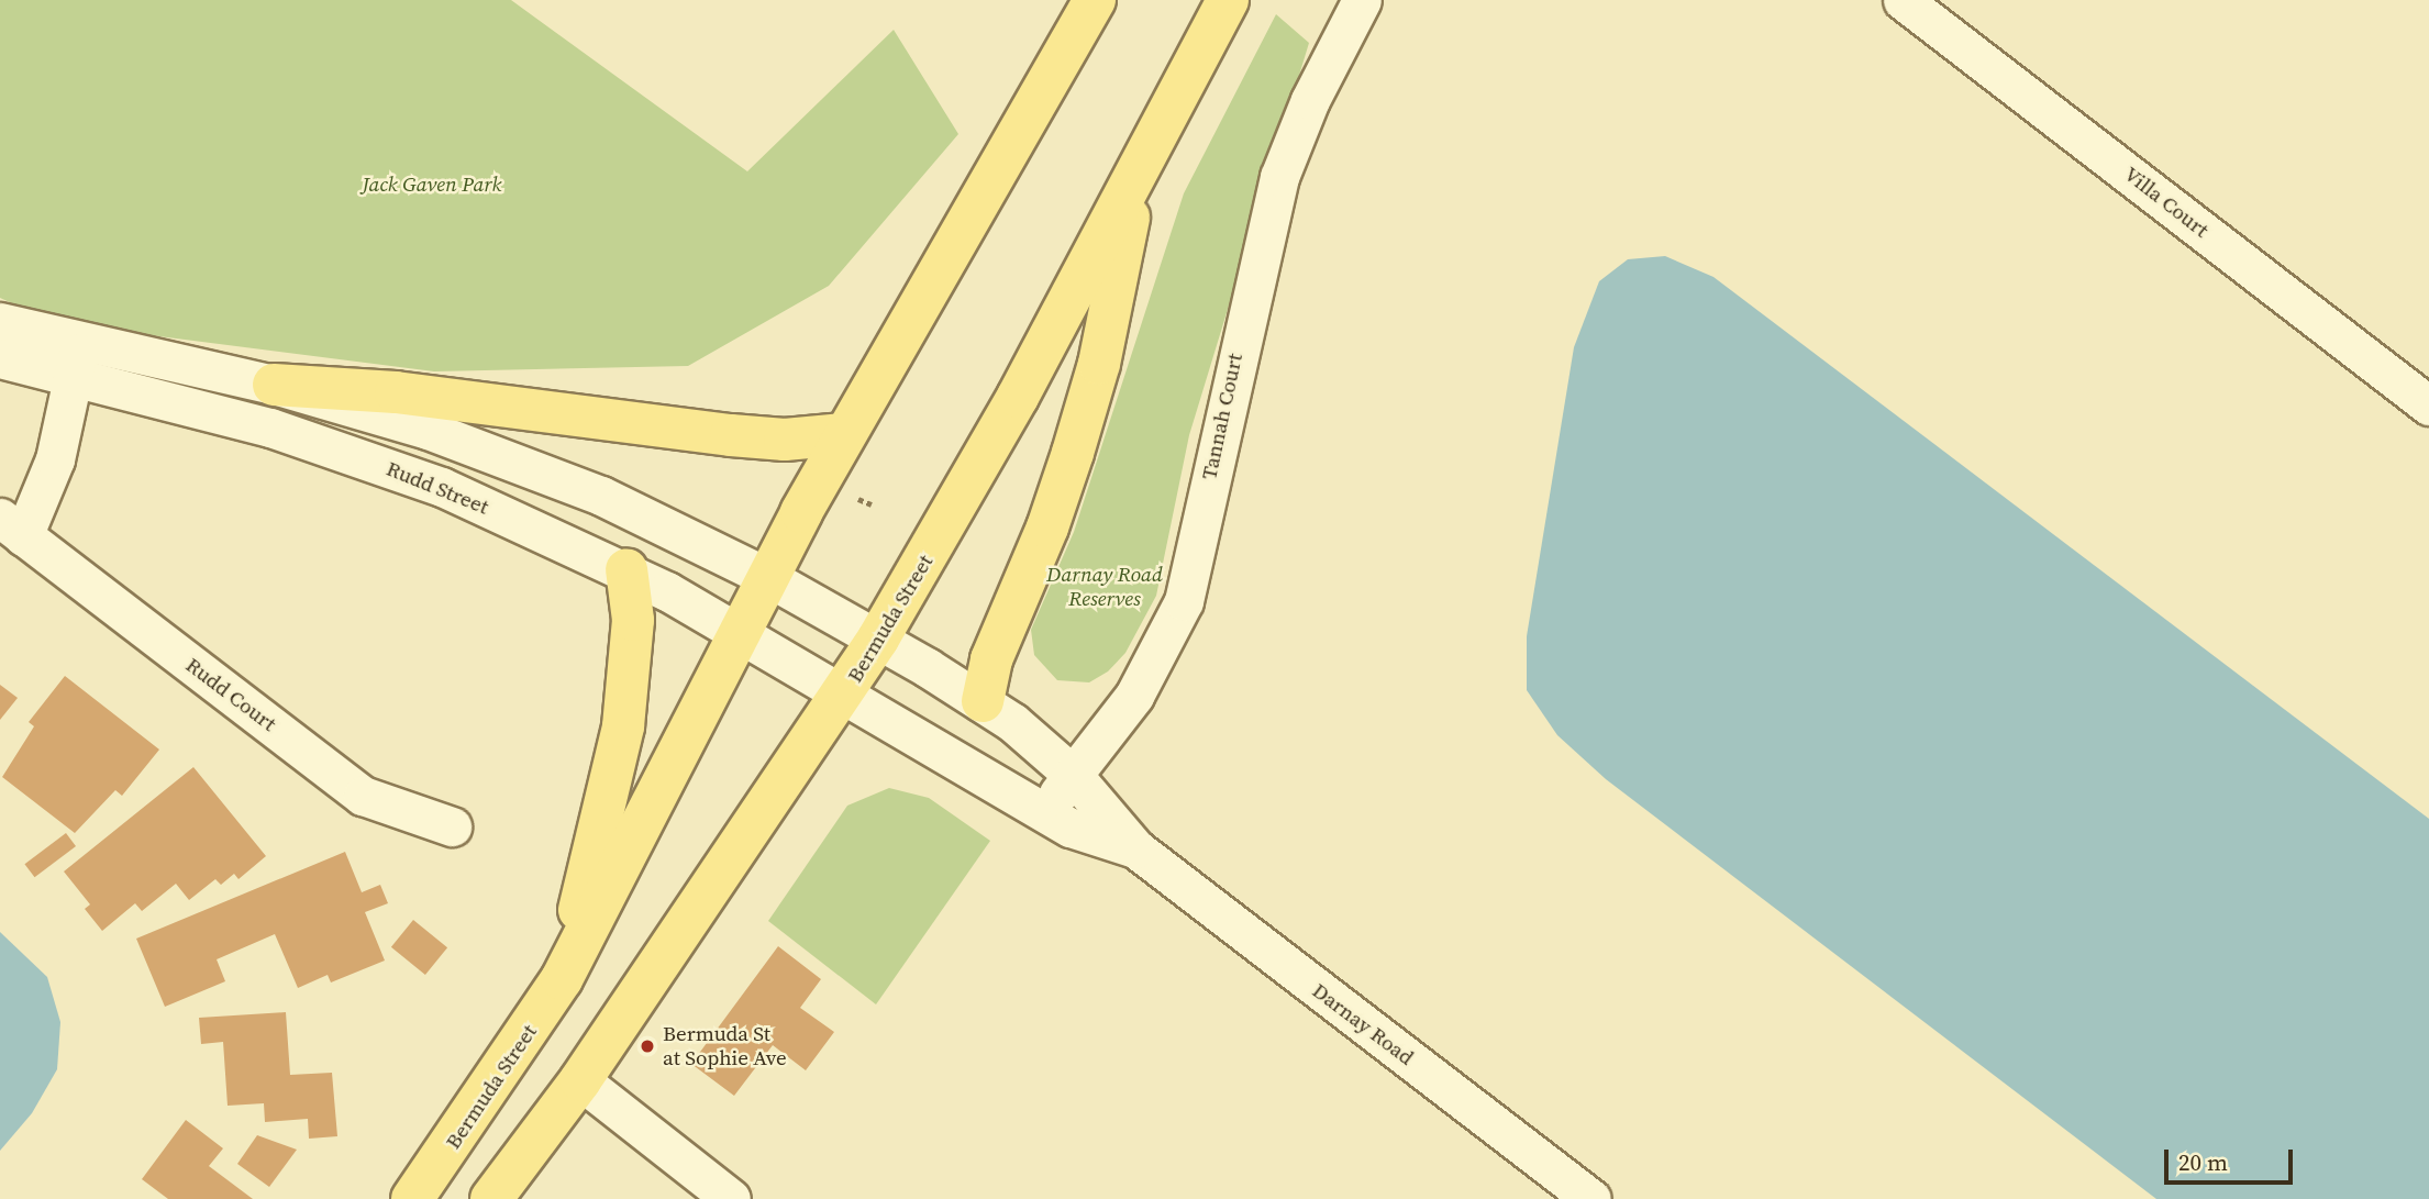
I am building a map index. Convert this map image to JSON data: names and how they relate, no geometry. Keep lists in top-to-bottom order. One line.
{"streets":{"main road":["Bermuda Street"],"street":["Villa Court","Tannah Court","Rudd Street","Rudd Court","Darnay Road"]},"crossings":[["Tannah Court","Darnay Road"],["Rudd Street","Bermuda Street"],["Rudd Street","Rudd Court"],["Rudd Street","Darnay Road"],["Bermuda Street","Darnay Road"]],"parks":["Jack Gaven Park","Darnay Road Reserves"],"places":["Bermuda St at Sophie Ave"],"scale_bar":"20 m"}
